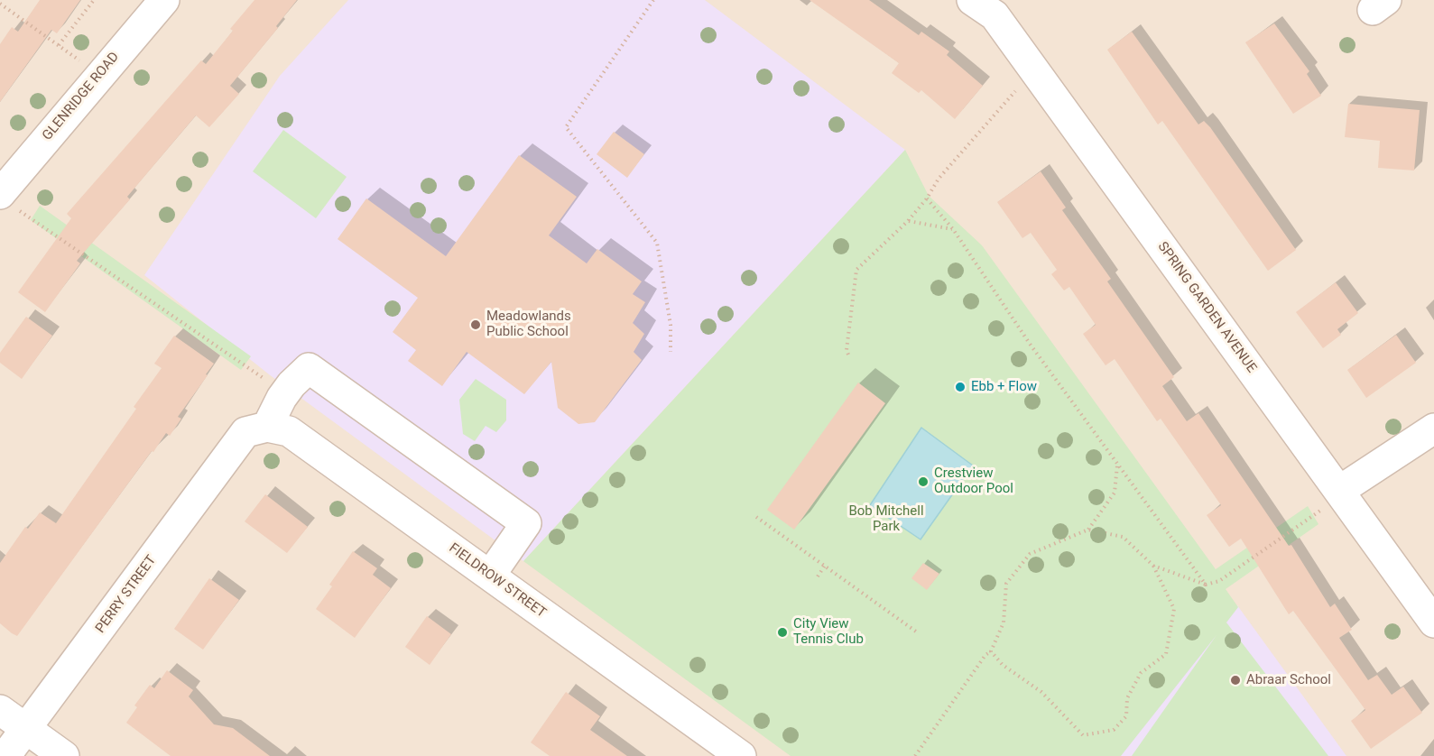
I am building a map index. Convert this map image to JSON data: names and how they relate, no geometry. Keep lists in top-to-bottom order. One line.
{"streets":{"street":["GLENRIDGE ROAD","SPRING GARDEN AVENUE","FIELDROW STREET","PERRY STREET"]},"crossings":[["FIELDROW STREET","PERRY STREET"]],"parks":["Bob Mitchell Park"],"places":["Meadowlands Public School","Ebb + Flow","Crestview Outdoor Pool","City View Tennis Club","Abraar School"]}
